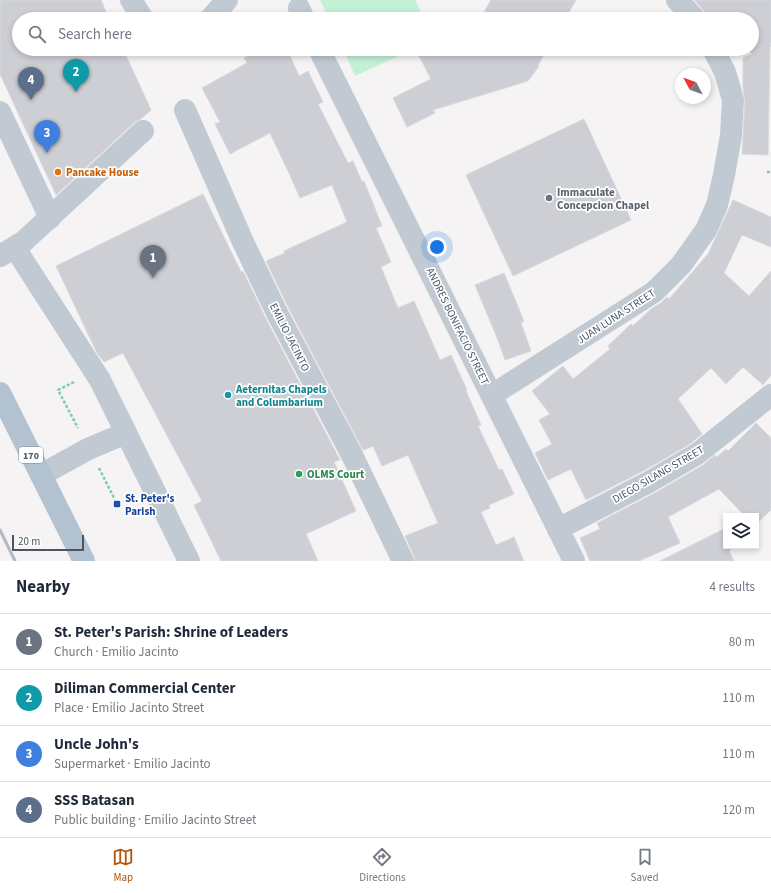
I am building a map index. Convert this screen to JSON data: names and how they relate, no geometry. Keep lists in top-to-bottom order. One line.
{"streets":{"main road":["170"],"street":["JUAN LUNA STREET","ANDRES BONIFACIO STREET","EMILIO JACINTO","DIEGO SILANG STREET"]},"crossings":[["JUAN LUNA STREET","ANDRES BONIFACIO STREET"],["ANDRES BONIFACIO STREET","DIEGO SILANG STREET"]],"places":{"other":["Pancake House","Immaculate Concepcion Chapel","Aeternitas Chapels and Columbarium","OLMS Court"],"transit":["St. Peter's Parish"]},"scale_bar":"20 m","north":"top left","page":{"search":"Search here","pins":["2","4","3","1"],"scale":"20 m","heading":["Nearby","4 results"],"list":[{"mark":"1","name":"St. Peter's Parish: Shrine of Leaders","note":"Church · Emilio Jacinto","value":"80 m"},{"mark":"2","name":"Diliman Commercial Center","note":"Place · Emilio Jacinto Street","value":"110 m"},{"mark":"3","name":"Uncle John's","note":"Supermarket · Emilio Jacinto","value":"110 m"},{"mark":"4","name":"SSS Batasan","note":"Public building · Emilio Jacinto Street","value":"120 m"}],"nav":["Map","Directions","Saved"]}}
